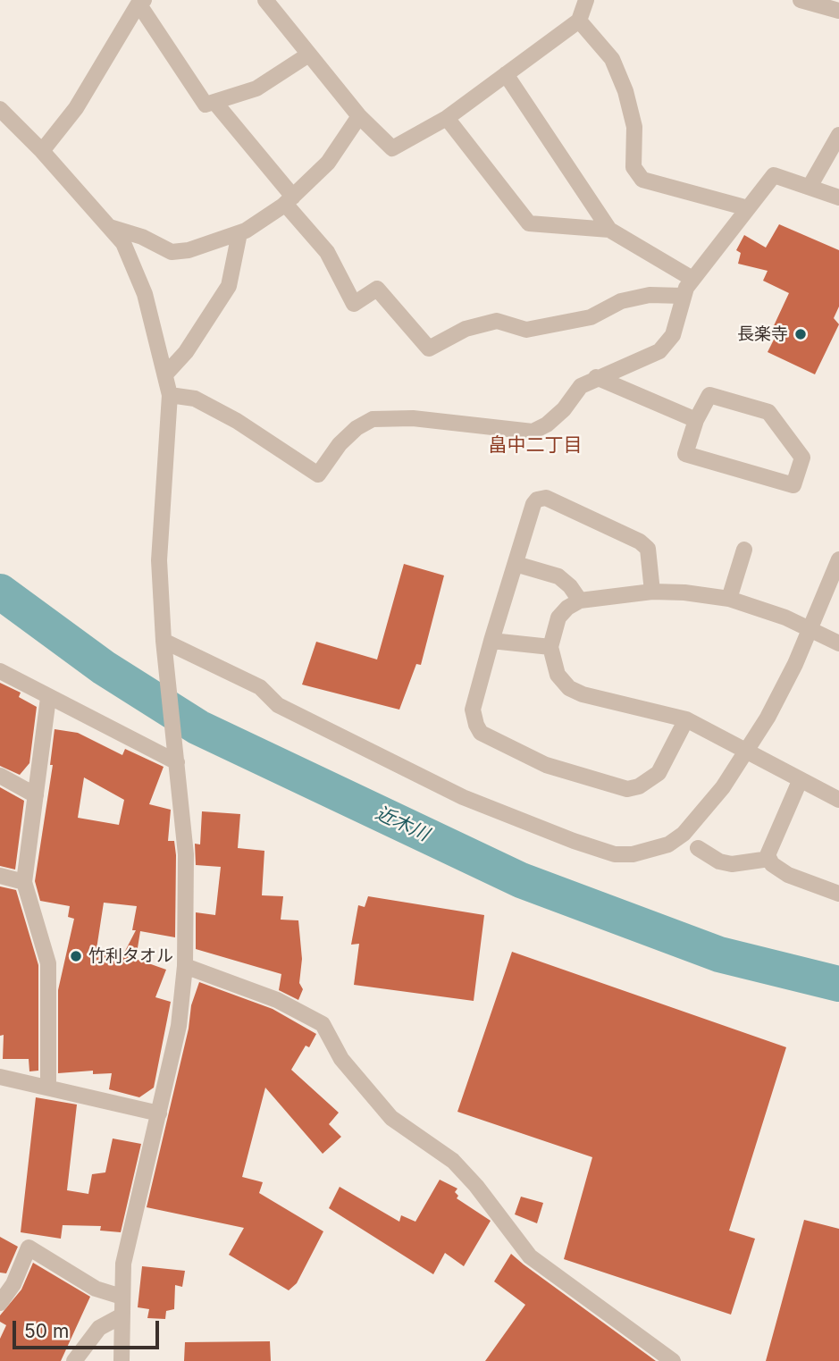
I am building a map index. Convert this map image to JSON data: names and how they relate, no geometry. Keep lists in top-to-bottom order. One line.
{"districts":["畠中二丁目"],"water":["近木川"],"places":["長楽寺","竹利タオル"],"scale_bar":"50 m"}
